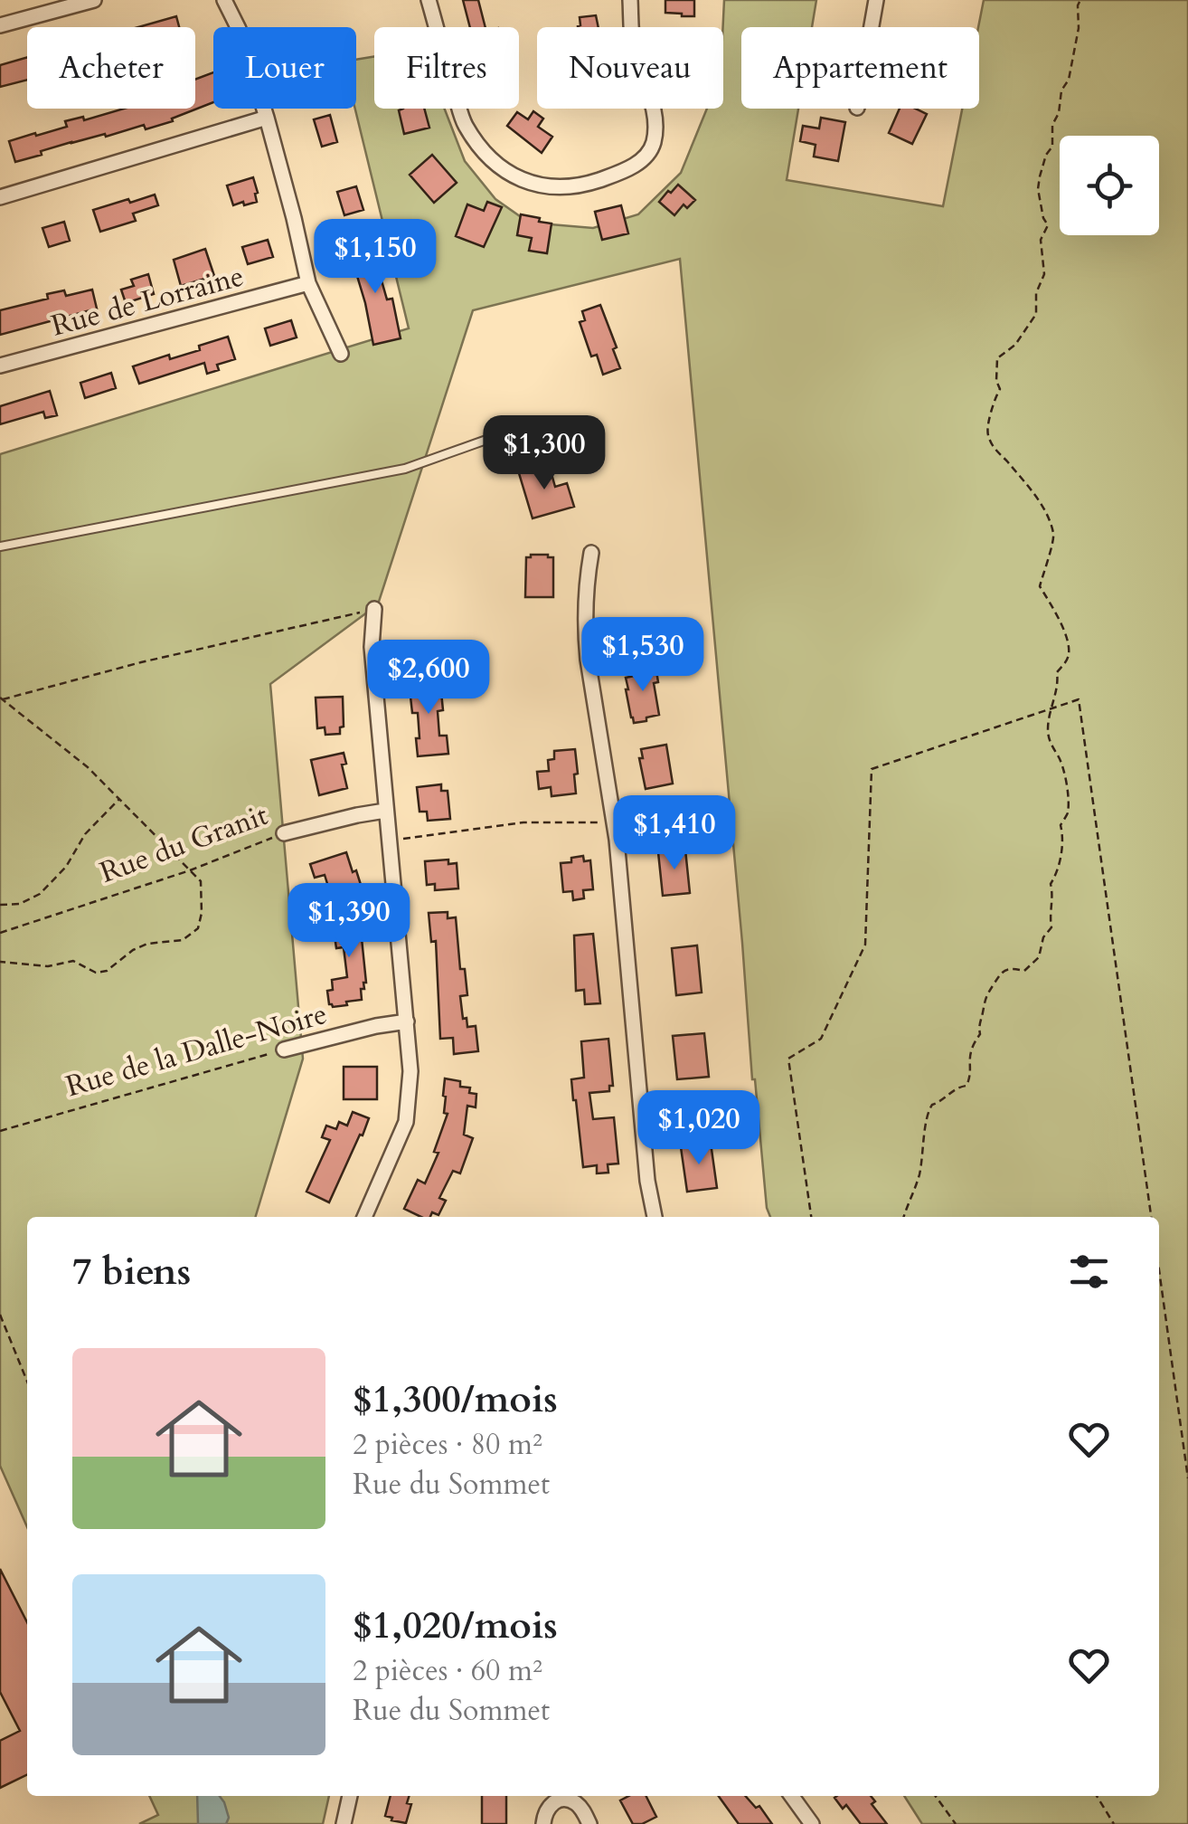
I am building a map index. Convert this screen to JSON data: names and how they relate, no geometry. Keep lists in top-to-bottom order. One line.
{"streets":{"street":["Rue de Lorraine","Rue du Granit","Rue de la Dalle-Noire"]},"page":{"chip":["Acheter","Louer","Filtres","Nouveau","Appartement"],"price":["$1,150","$1,300","$1,530","$2,600","$1,410","$1,390","$1,020"],"heading":"7 biens","list":[{"name":"$1,300/mois","note":"2 pièces · 80 m² · Rue du Sommet"},{"name":"$1,020/mois","note":"2 pièces · 60 m² · Rue du Sommet"}]}}
